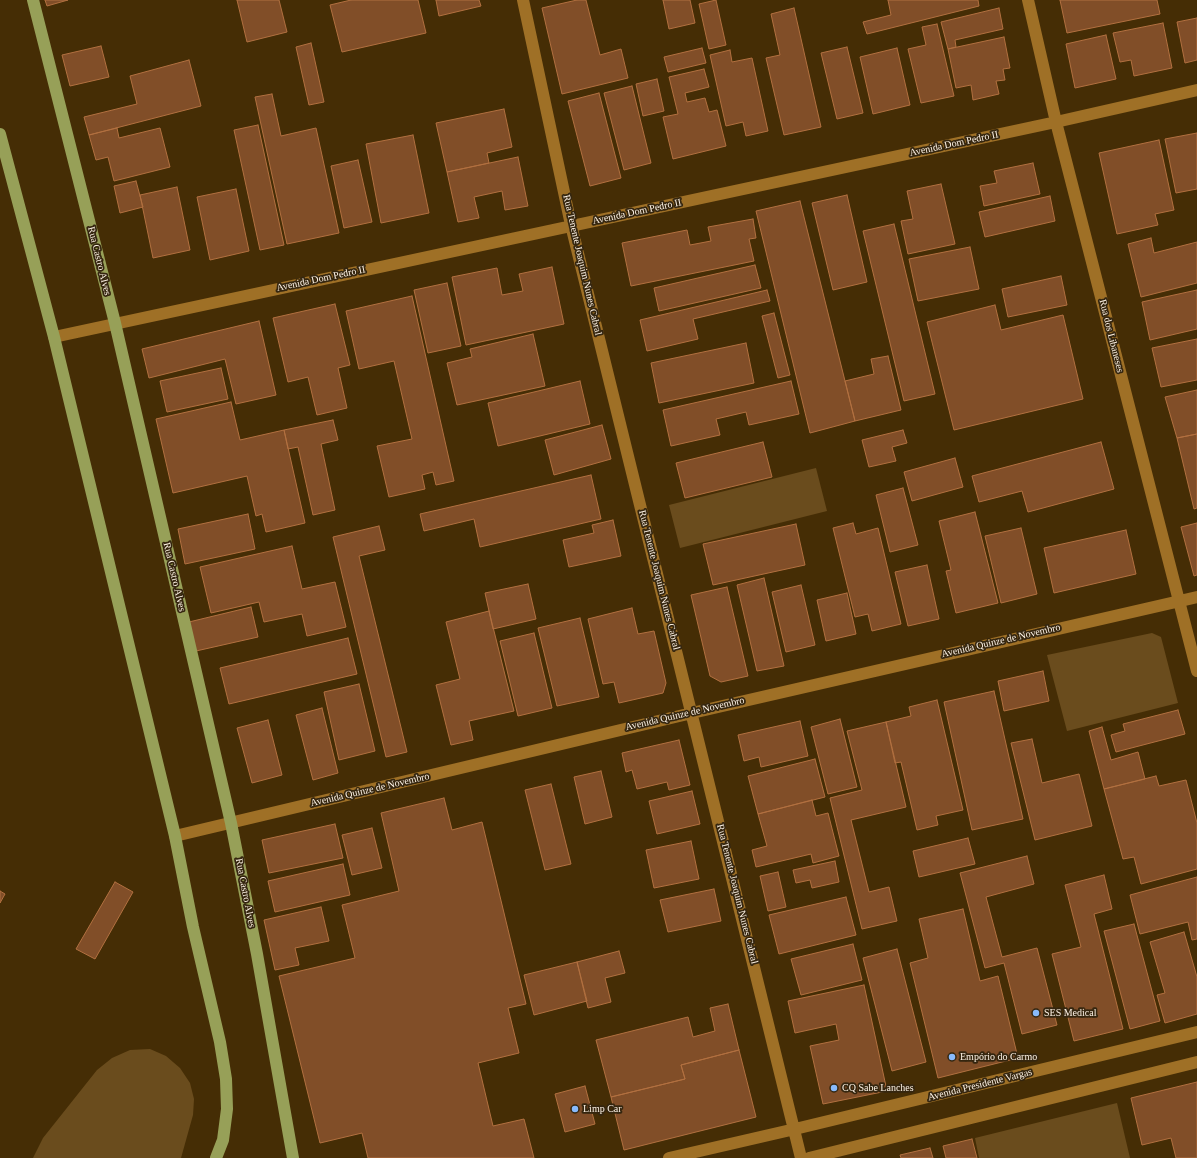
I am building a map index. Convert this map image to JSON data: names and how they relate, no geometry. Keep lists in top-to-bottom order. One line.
{"streets":{"main road":["Rua Castro Alves"],"street":["Avenida Dom Pedro II","Rua Tenente Joaquim Nunes Cabral","Rua dos Libaneses","Avenida Quinze de Novembro","Avenida Presidente Vargas"]},"crossings":[["Avenida Dom Pedro II","Rua Castro Alves"],["Avenida Dom Pedro II","Rua Tenente Joaquim Nunes Cabral"],["Avenida Dom Pedro II","Rua dos Libaneses"],["Rua Castro Alves","Avenida Quinze de Novembro"],["Rua Tenente Joaquim Nunes Cabral","Avenida Quinze de Novembro"],["Rua Tenente Joaquim Nunes Cabral","Avenida Presidente Vargas"],["Rua dos Libaneses","Avenida Quinze de Novembro"]],"places":["SES Medical","Empório do Carmo","CQ Sabe Lanches","Limp Car"]}
